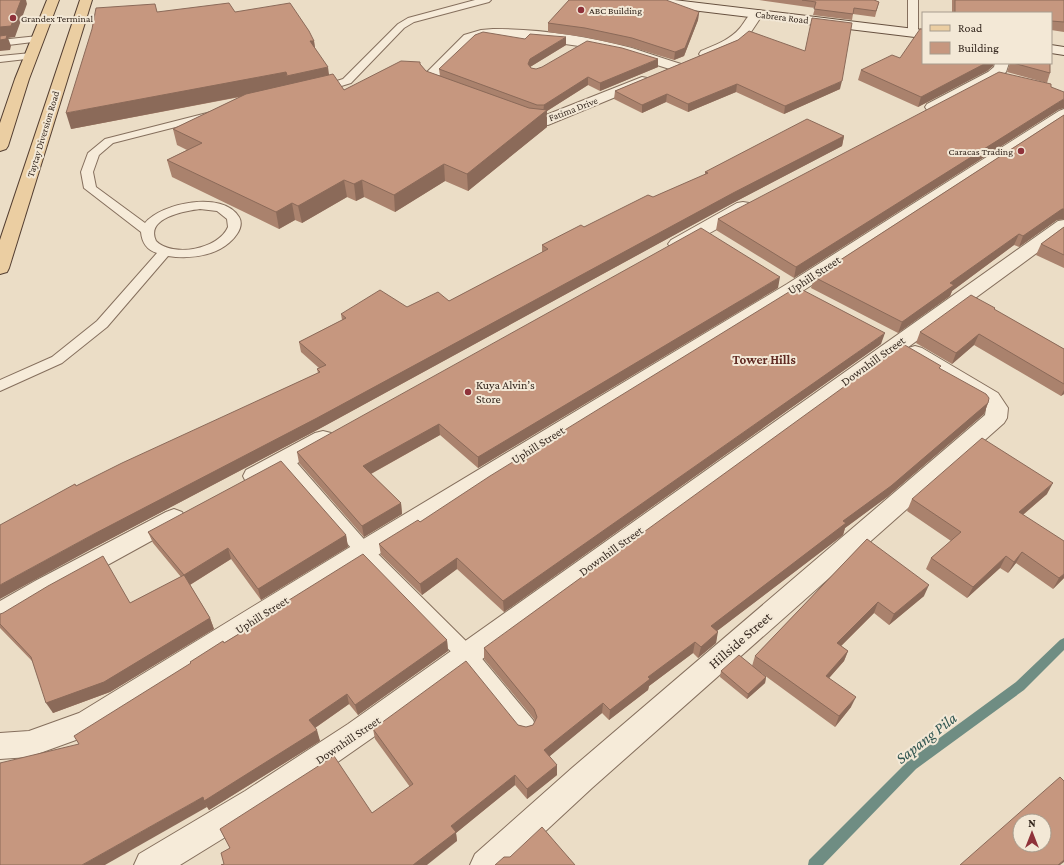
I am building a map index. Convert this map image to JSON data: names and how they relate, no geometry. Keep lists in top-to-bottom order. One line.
{"streets":{"main road":["Taytay Diversion Road"],"street":["Cabrera Road","Fatima Drive","Uphill Street","Downhill Street","Hillside Street"]},"crossings":[["Cabrera Road","Fatima Drive"],["Downhill Street","Hillside Street"]],"districts":["Tower Hills"],"water":["Sapang Pila"],"places":["ABC Building","Grandex Terminal","Caracas Trading","Kuya Alvin’s Store"],"legend":["Road","Building"],"north":"top"}
